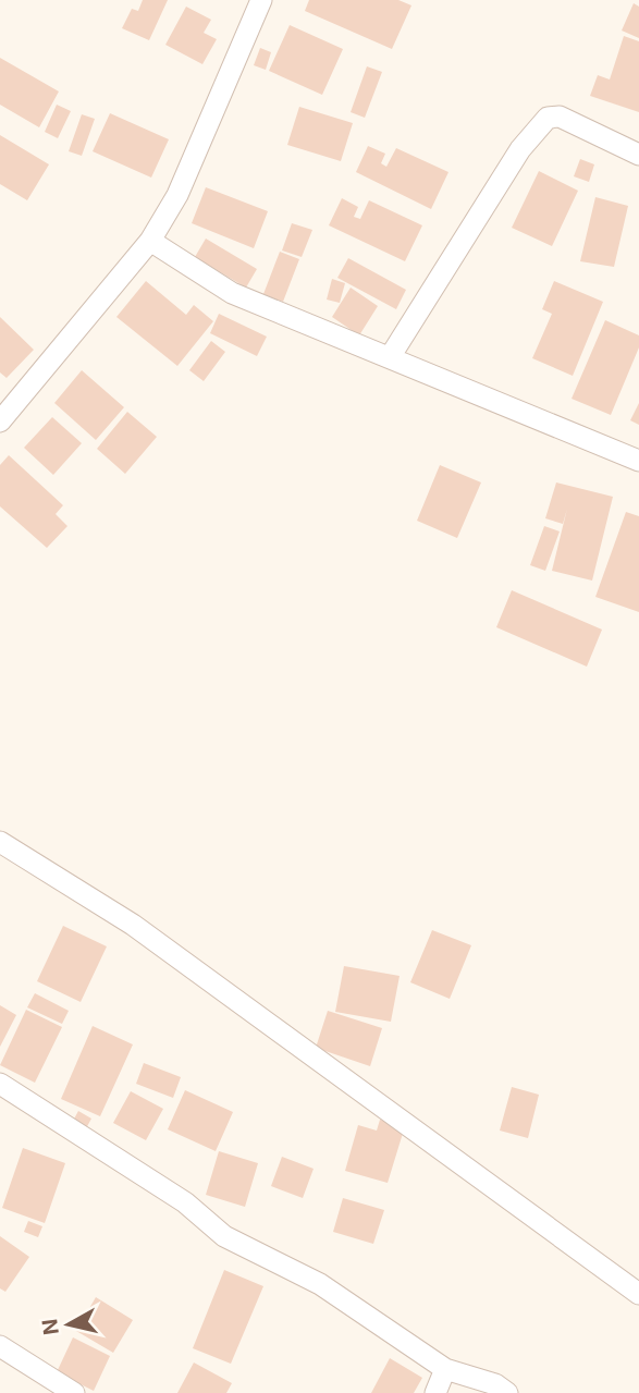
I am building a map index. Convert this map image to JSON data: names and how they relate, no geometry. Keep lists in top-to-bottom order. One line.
{"north":"left"}
